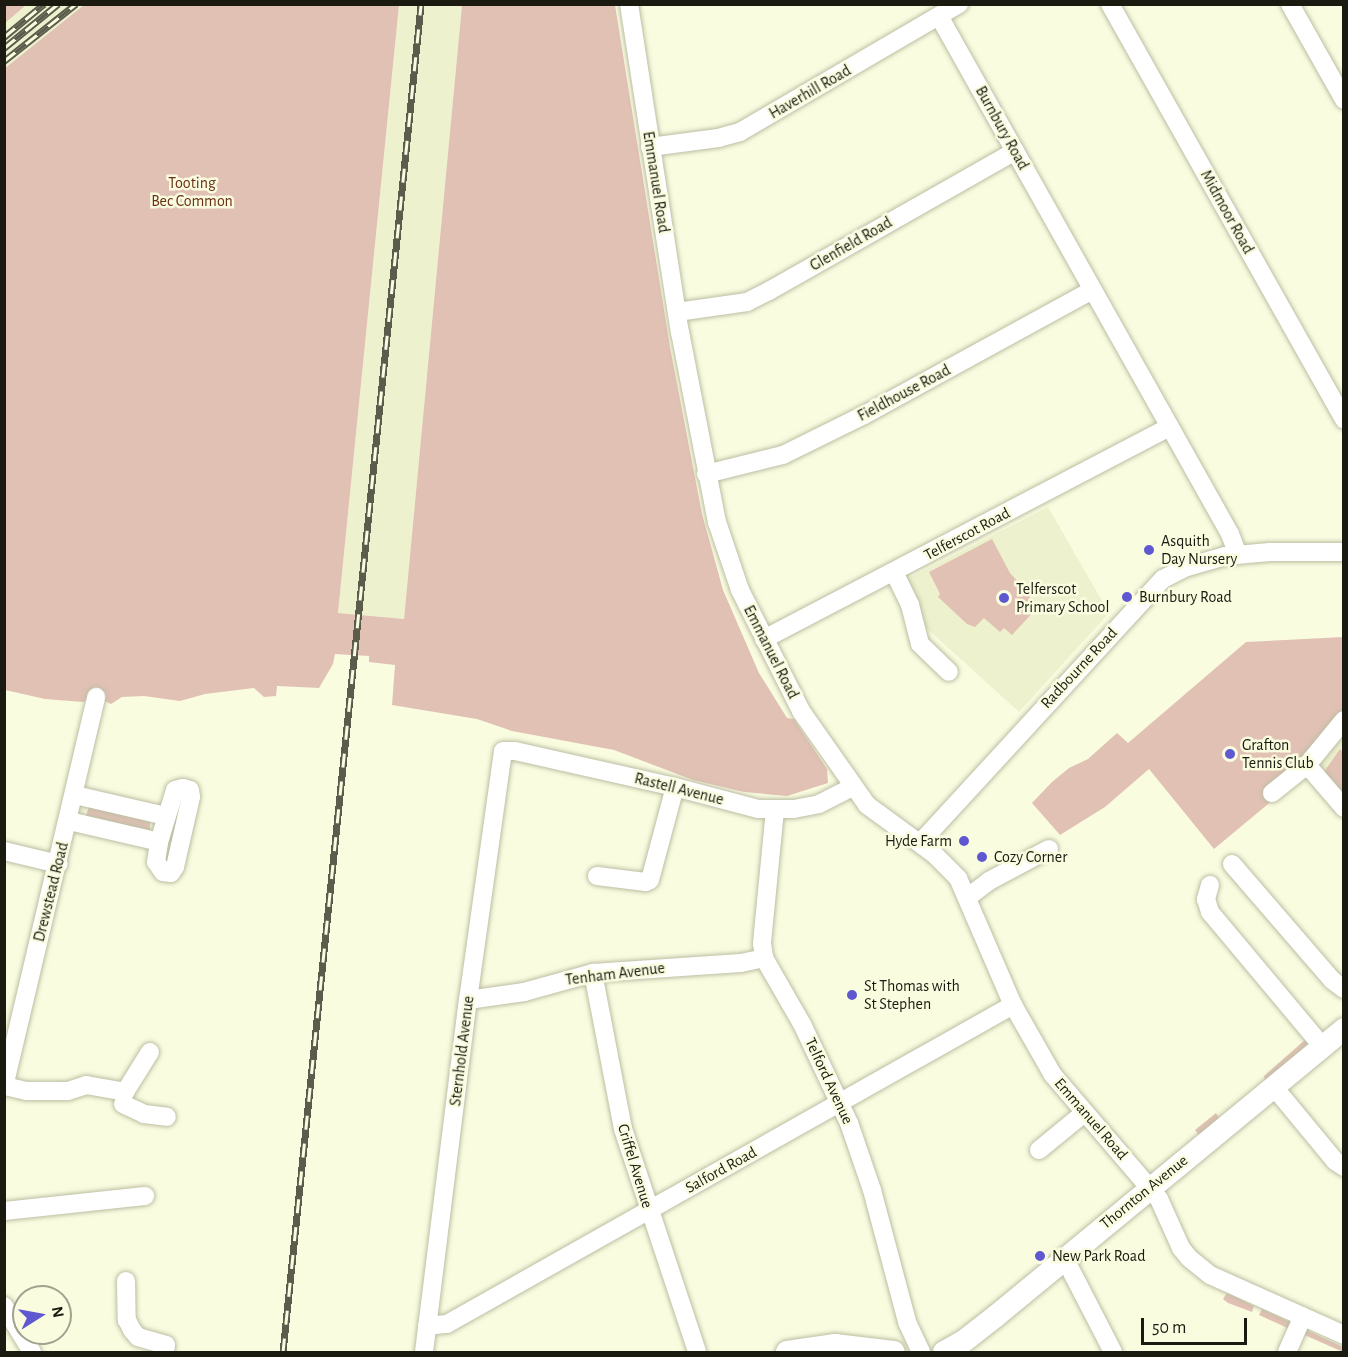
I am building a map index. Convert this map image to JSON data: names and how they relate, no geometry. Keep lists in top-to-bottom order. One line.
{"streets":{"main road":["Thornton Avenue"],"street":["Haverhill Road","Burnbury Road","Emmanuel Road","Midmoor Road","Glenfield Road","Fieldhouse Road","Telferscot Road","Radbourne Road","Rastell Avenue","Drewstead Road","Tenham Avenue","Sternhold Avenue","Telford Avenue","Criffel Avenue","Salford Road"]},"crossings":[["Haverhill Road","Burnbury Road"],["Haverhill Road","Emmanuel Road"],["Burnbury Road","Glenfield Road"],["Burnbury Road","Fieldhouse Road"],["Burnbury Road","Telferscot Road"],["Burnbury Road","Radbourne Road"],["Emmanuel Road","Glenfield Road"],["Emmanuel Road","Fieldhouse Road"],["Emmanuel Road","Telferscot Road"],["Emmanuel Road","Radbourne Road"],["Emmanuel Road","Rastell Avenue"],["Emmanuel Road","Salford Road"],["Emmanuel Road","Thornton Avenue"],["Rastell Avenue","Sternhold Avenue"],["Rastell Avenue","Telford Avenue"],["Tenham Avenue","Sternhold Avenue"],["Tenham Avenue","Telford Avenue"],["Tenham Avenue","Criffel Avenue"],["Sternhold Avenue","Salford Road"],["Telford Avenue","Salford Road"],["Criffel Avenue","Salford Road"]],"parks":["Tooting Bec Common"],"places":["Asquith Day Nursery","Burnbury Road","Telferscot Primary School","Grafton Tennis Club","Hyde Farm","Cozy Corner","St Thomas with St Stephen","New Park Road"],"scale_bar":"50 m","north":"right"}
